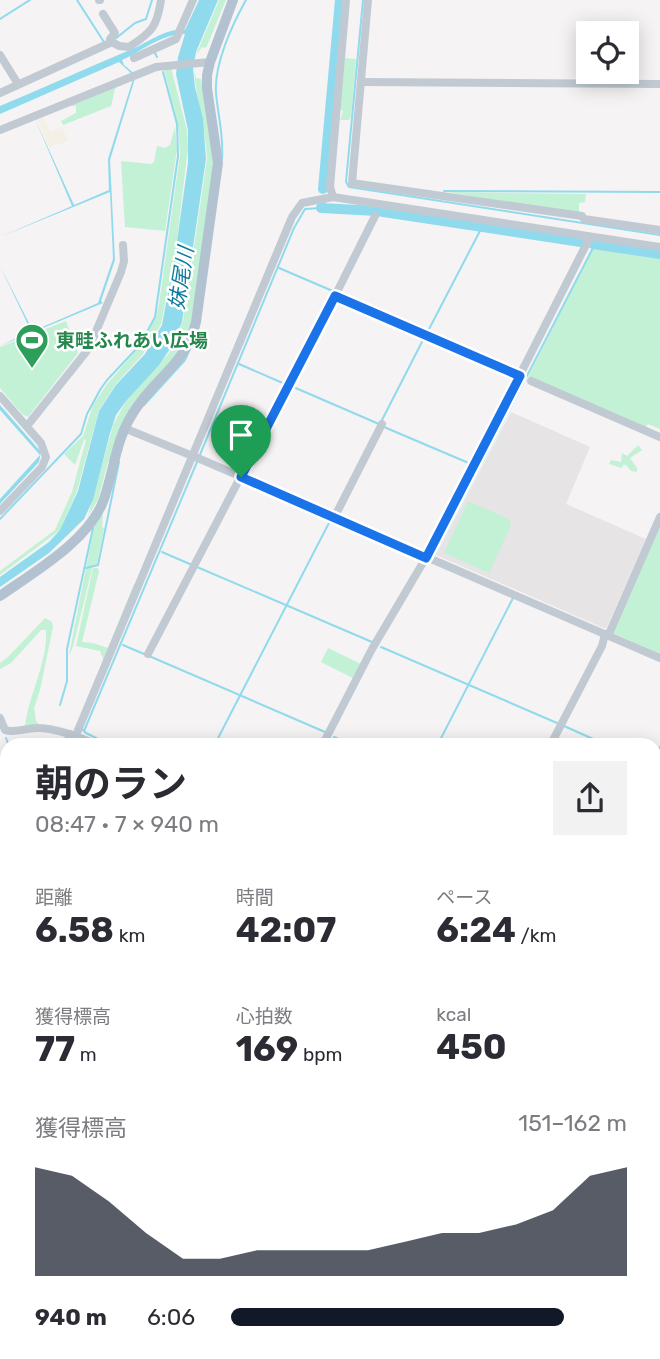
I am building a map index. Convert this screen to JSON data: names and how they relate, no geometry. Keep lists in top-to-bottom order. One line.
{"water":["妹尾川"],"places":{"sports":["東畦ふれあい広場"]},"page":{"heading":["朝のラン","08:47 · 7 × 940 m"],"stats":[["距離","6.58 km"],["時間","42:07"],["ペース","6:24 /km"],["獲得標高","77 m"],["心拍数","169 bpm"],["kcal","450"]],"chart":["獲得標高","151–162 m"],"list":[{"name":"940 m","note":"6:06"}]}}
